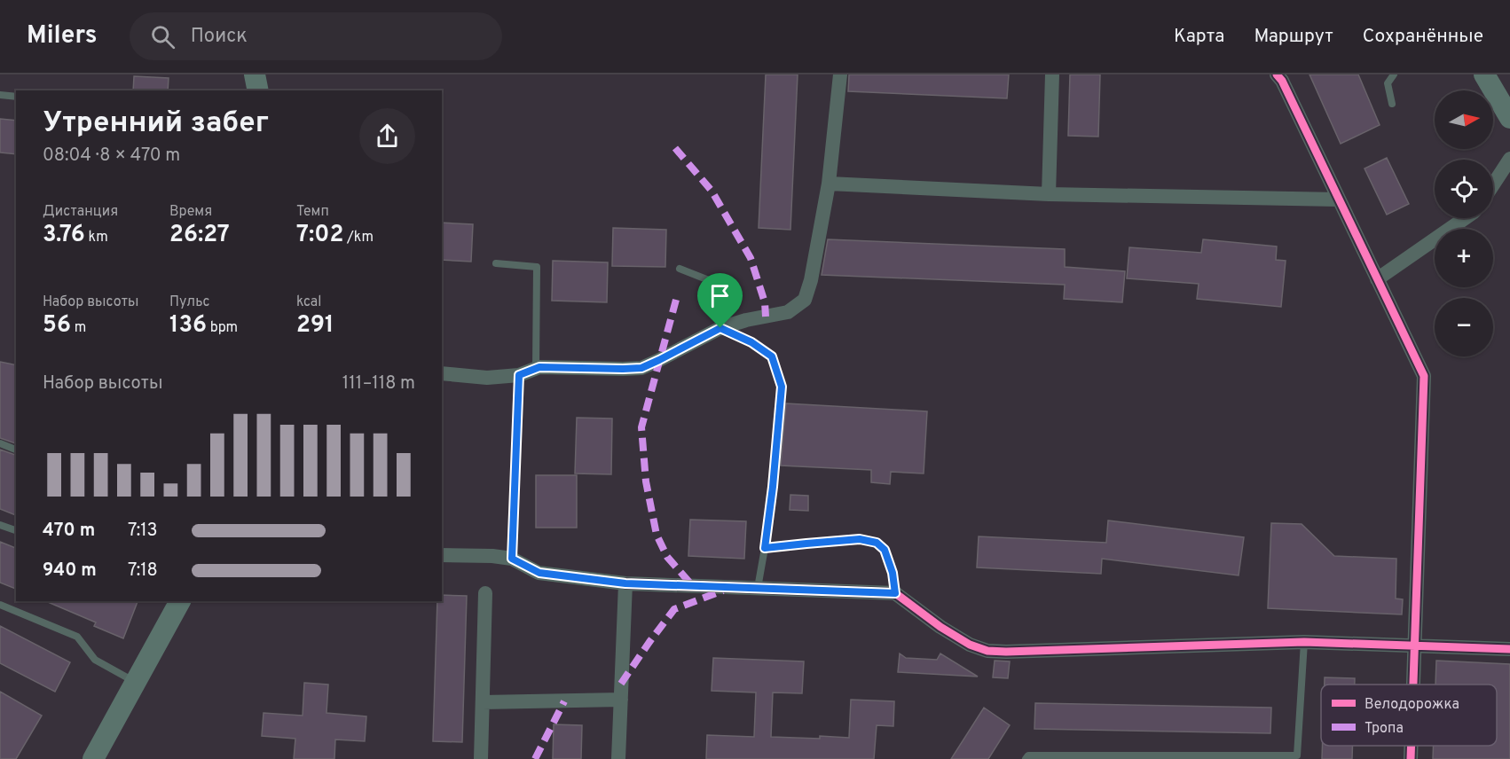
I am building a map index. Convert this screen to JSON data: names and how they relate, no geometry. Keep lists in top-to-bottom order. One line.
{"legend":["Велодорожка","Тропа"],"north":"right","page":{"header":"Milers","search":"Поиск","nav":["Карта","Маршрут","Сохранённые"],"map_buttons":["+","−"],"heading":["Утренний забег","08:04 · 8 × 470 m"],"stats":[["Дистанция","3.76 km"],["Время","26:27"],["Темп","7:02 /km"],["Набор высоты","56 m"],["Пульс","136 bpm"],["kcal","291"]],"chart":["Набор высоты","111–118 m"],"list":[{"name":"470 m","note":"7:13"},{"name":"940 m","note":"7:18"}]}}
